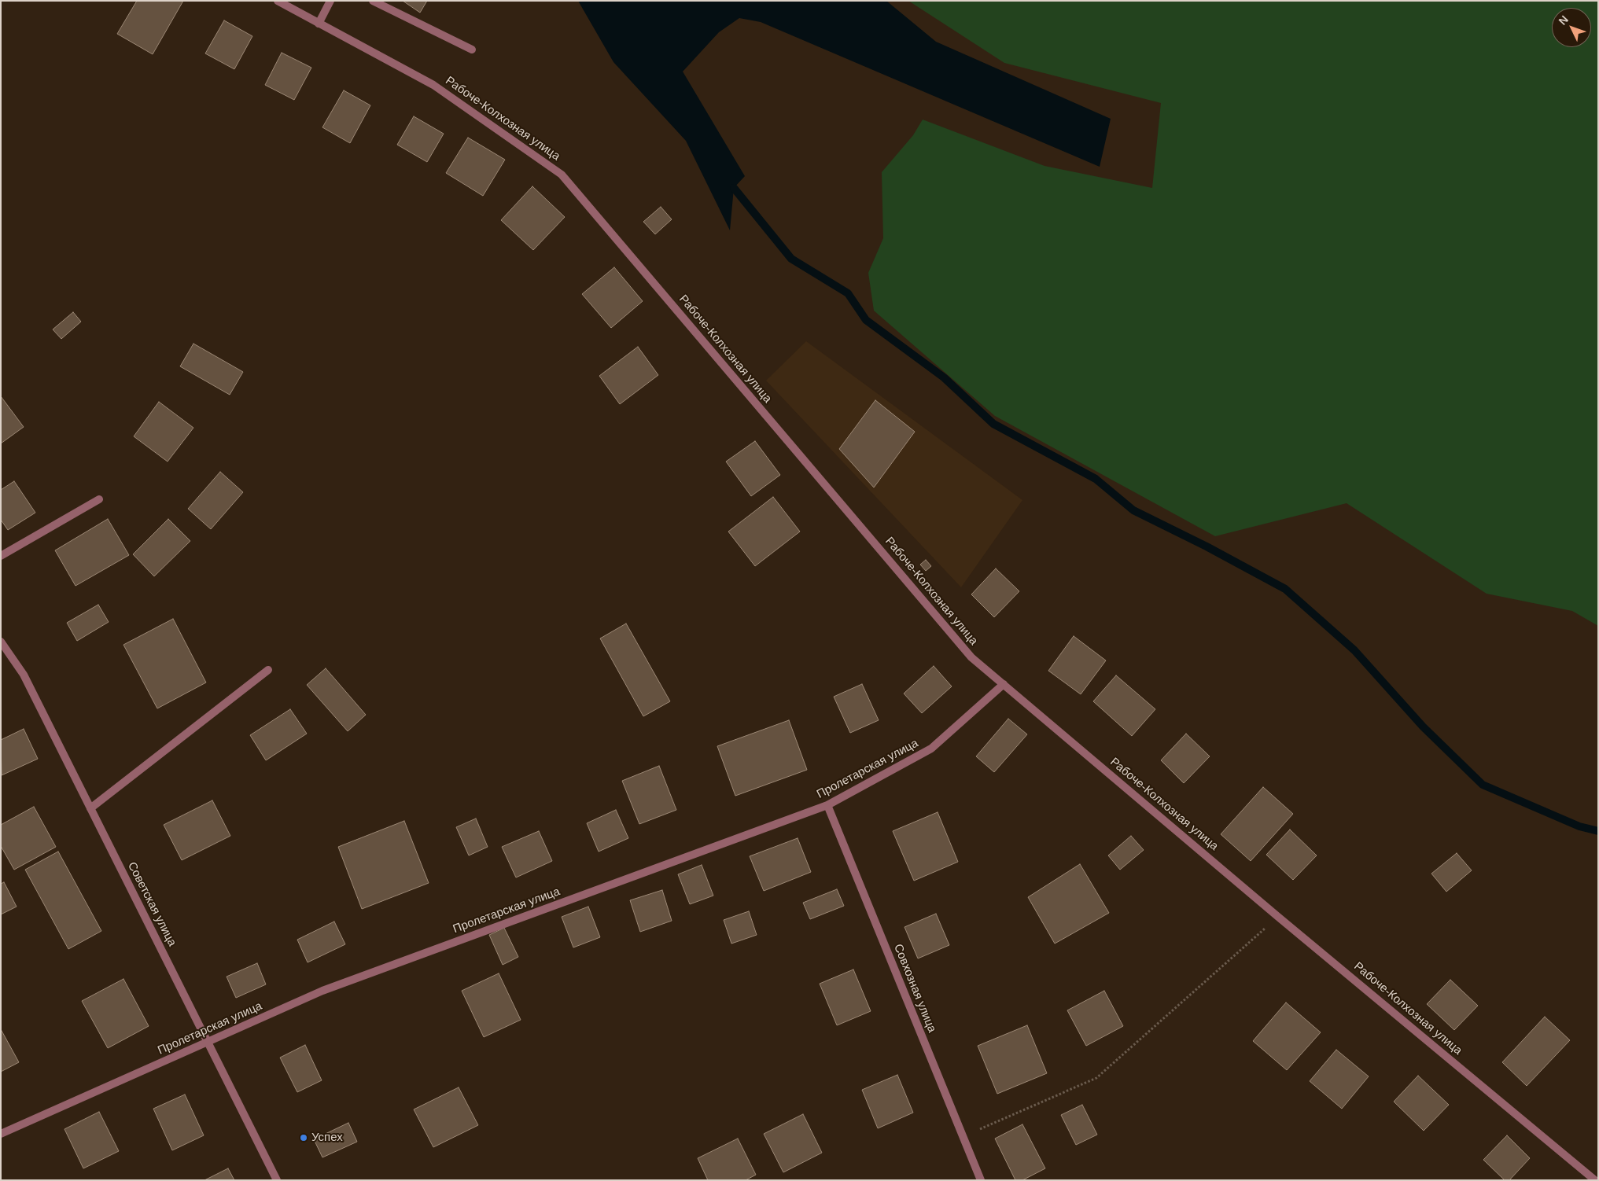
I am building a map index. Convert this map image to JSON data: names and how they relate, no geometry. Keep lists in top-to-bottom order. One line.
{"streets":{"street":["Рабоче-Колхозная улица","Пролетарская улица","Советская улица","Совхозная улица"]},"crossings":[["Рабоче-Колхозная улица","Пролетарская улица"],["Пролетарская улица","Советская улица"],["Пролетарская улица","Совхозная улица"]],"places":["Успех"],"north":"top left"}
